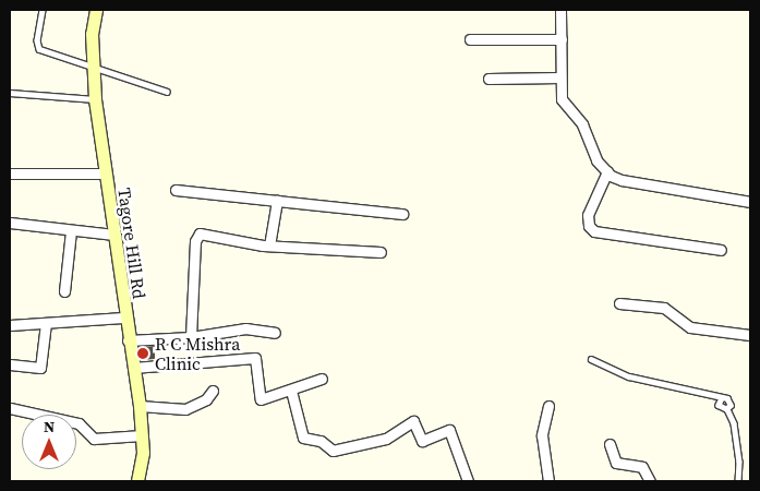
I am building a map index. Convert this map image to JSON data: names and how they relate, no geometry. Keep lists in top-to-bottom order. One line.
{"streets":{"main road":["Tagore Hill Rd"]},"places":["R C Mishra Clinic"],"north":"top"}
